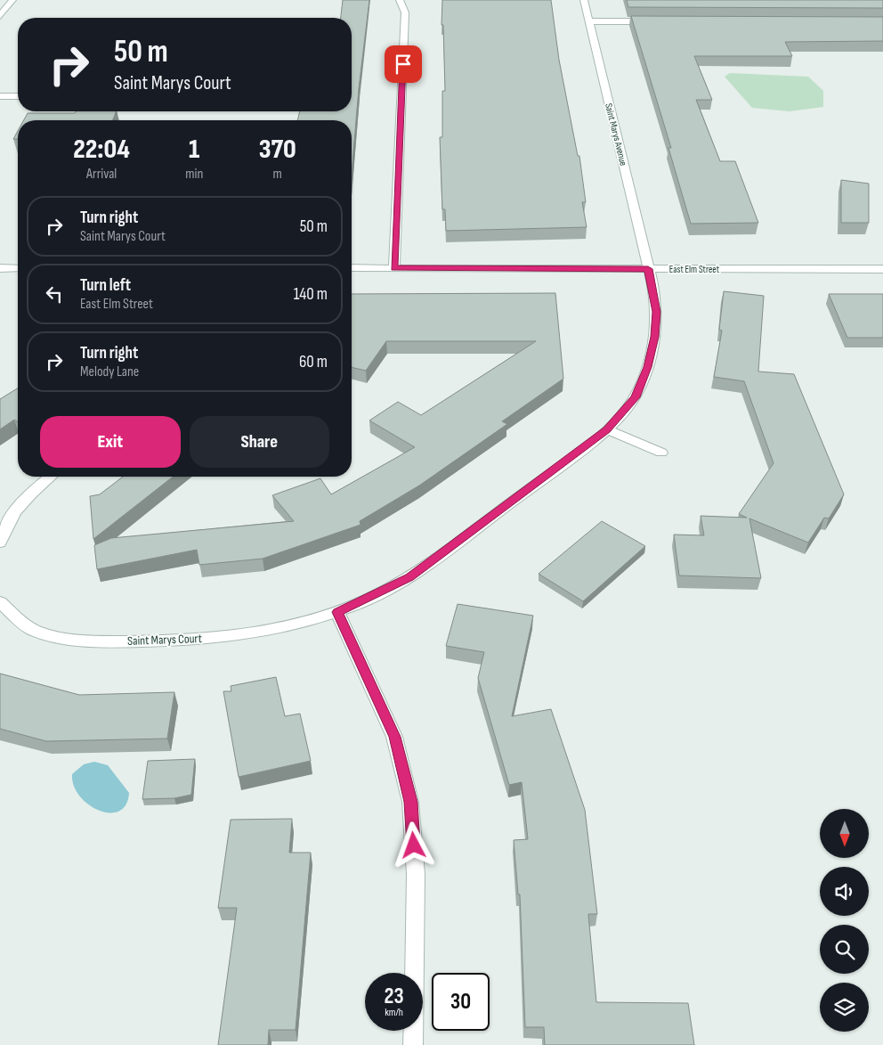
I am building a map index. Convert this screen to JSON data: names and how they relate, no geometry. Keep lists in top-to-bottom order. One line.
{"streets":{"street":["Saint Marys Avenue","East Elm Street","Saint Marys Court"]},"crossings":[["Saint Marys Avenue","East Elm Street"],["Saint Marys Avenue","Saint Marys Court"],["East Elm Street","Saint Marys Court"]],"north":"bottom","page":{"turn":["50 m","Saint Marys Court"],"eta":["22:04","Arrival","1","min","370","m"],"list":[{"name":"Turn right","note":"Saint Marys Court","value":"50 m"},{"name":"Turn left","note":"East Elm Street","value":"140 m"},{"name":"Turn right","note":"Melody Lane","value":"60 m"}],"buttons":["Exit","Share"],"speed":"23 km/h","limit":"30"}}
